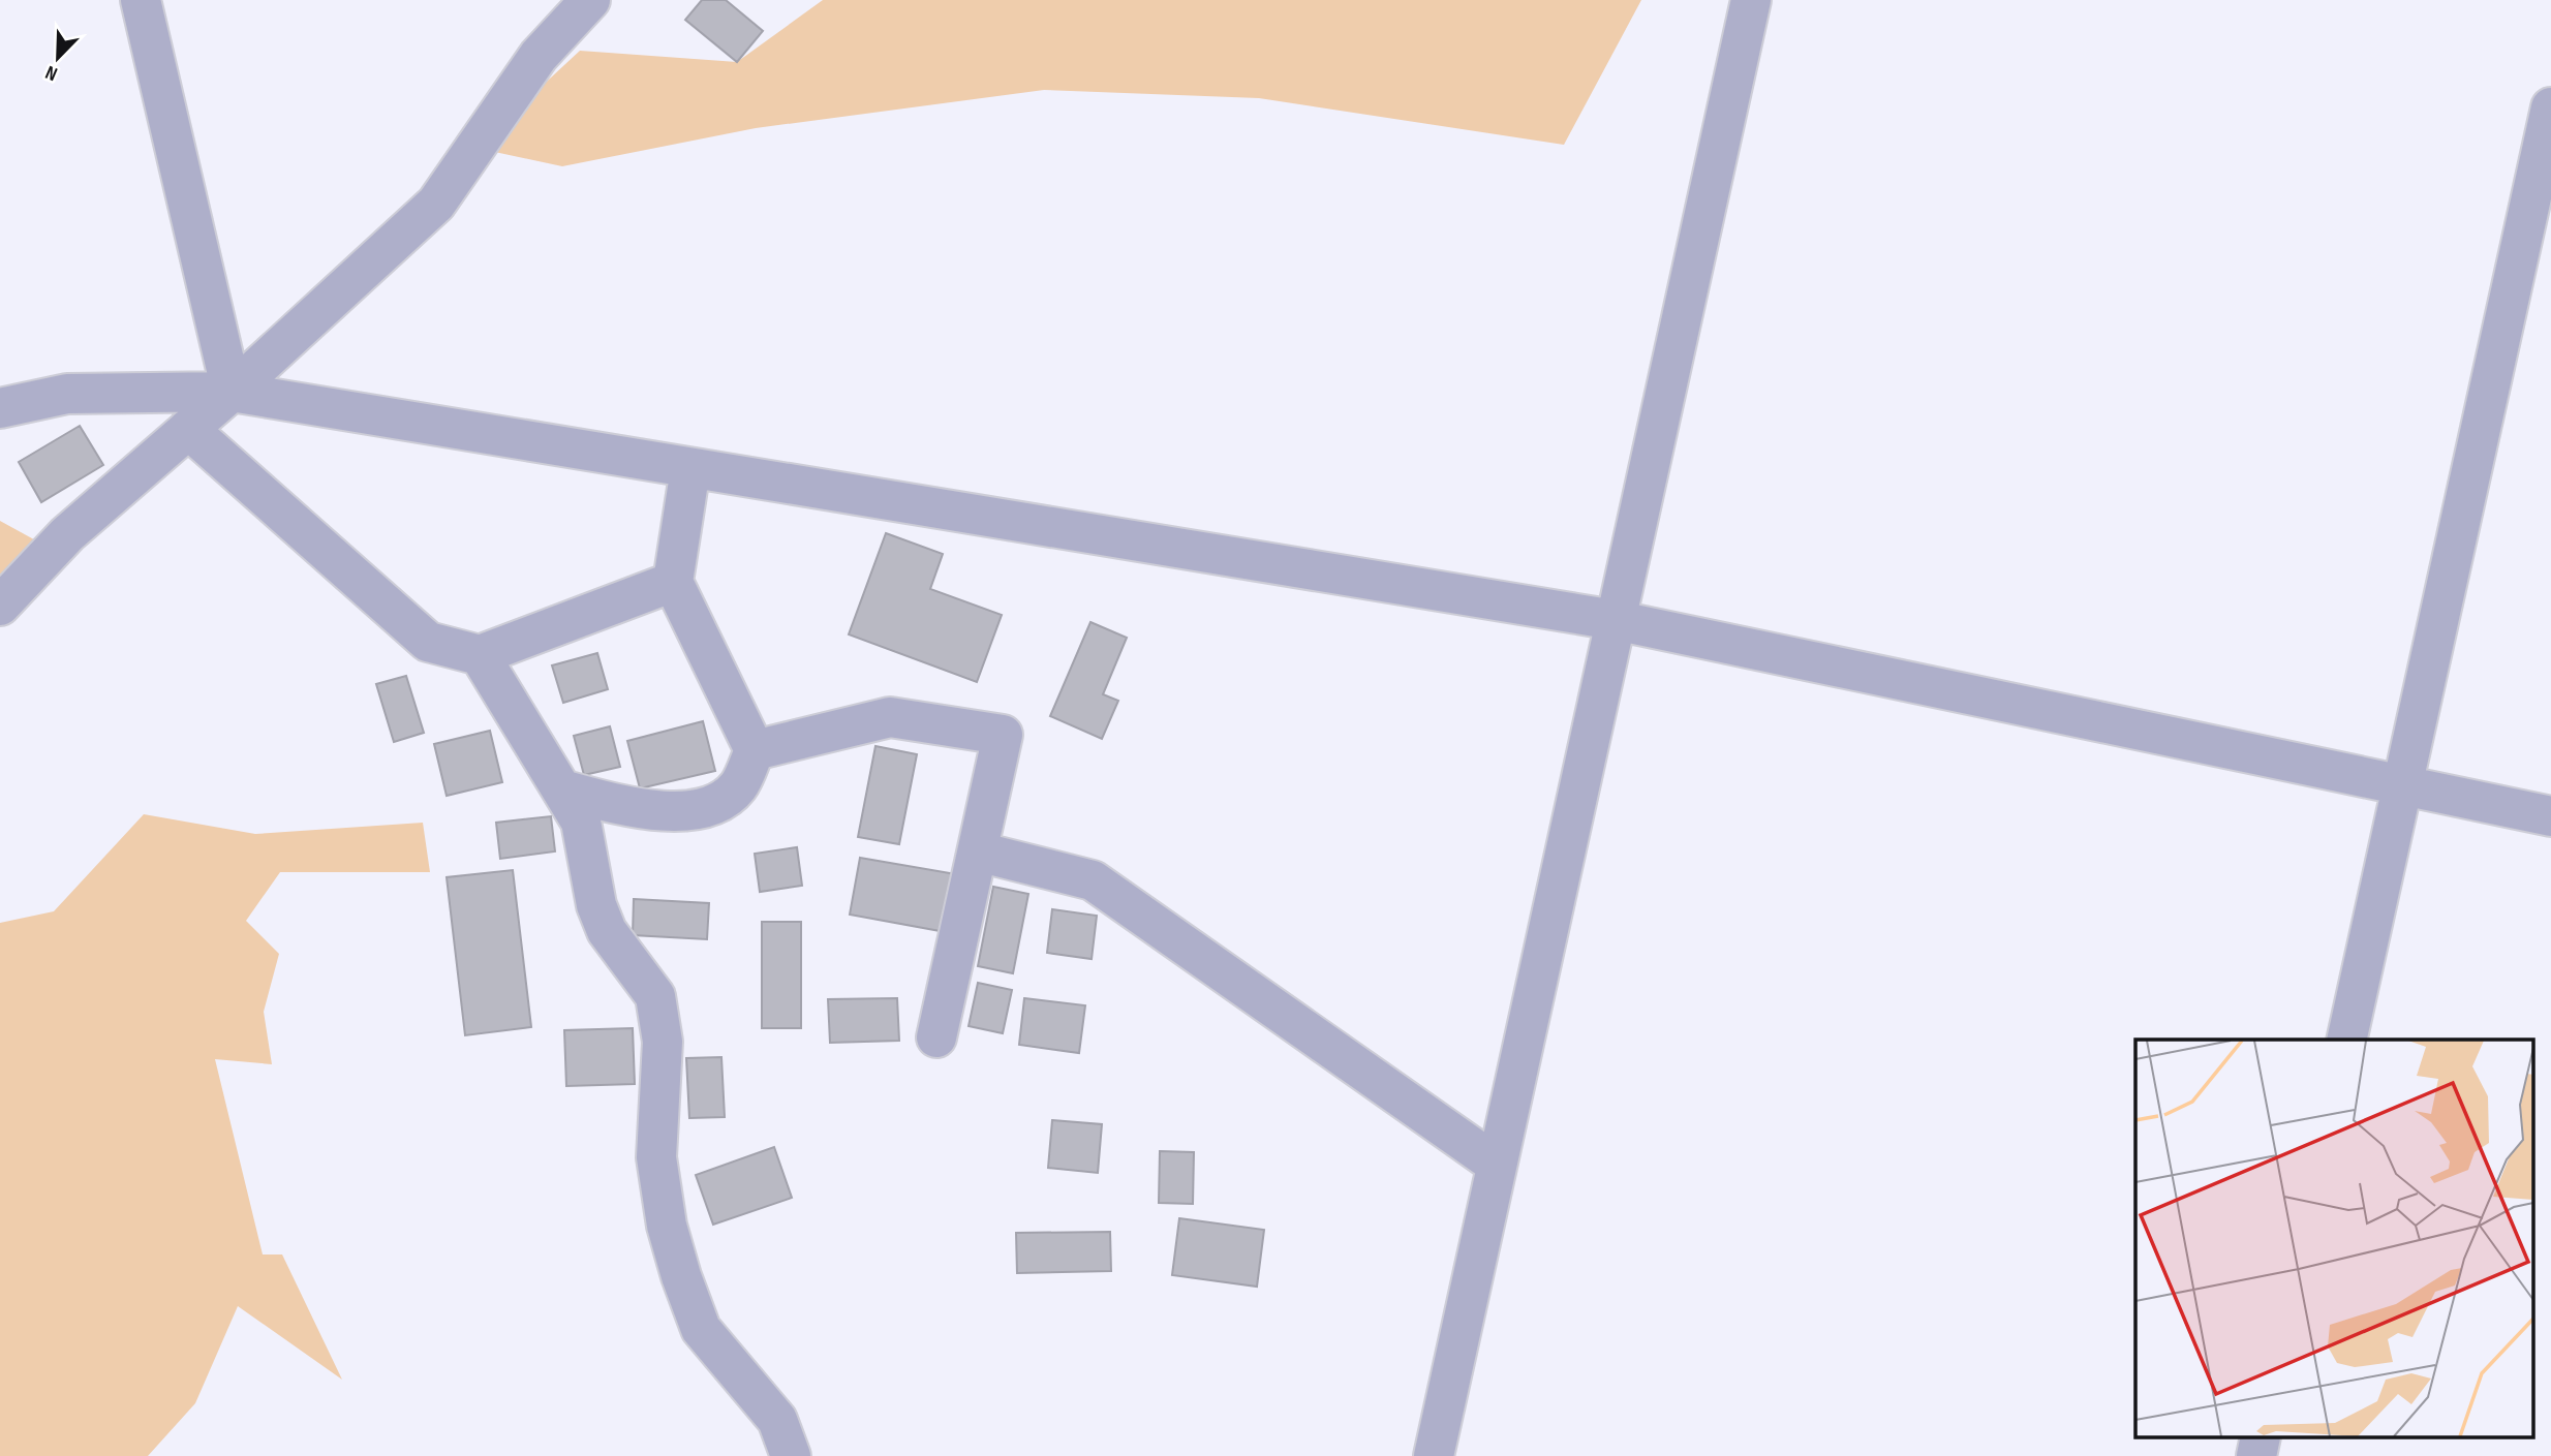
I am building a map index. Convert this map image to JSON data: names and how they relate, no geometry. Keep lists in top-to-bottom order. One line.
{"north":"bottom left"}
